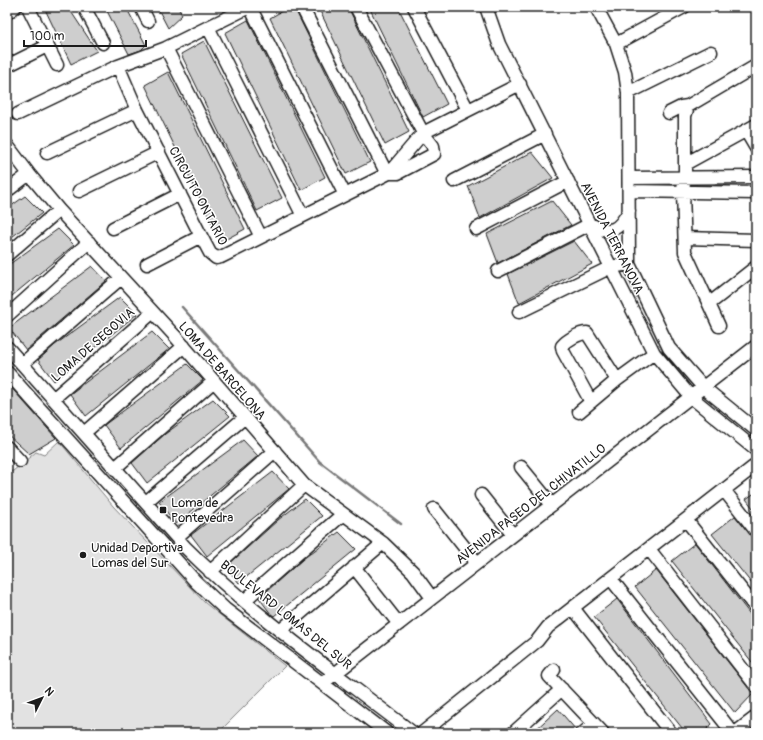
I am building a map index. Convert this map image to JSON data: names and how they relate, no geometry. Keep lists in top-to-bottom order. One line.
{"streets":{"street":["CIRCUITO ONTARIO","AVENIDA TERRANOVA","LOMA DE SEGOVIA","LOMA DE BARCELONA","AVENIDA PASEO DEL CHIVATILLO","BOULEVARD LOMAS DEL SUR"]},"crossings":[["CIRCUITO ONTARIO","AVENIDA TERRANOVA"],["AVENIDA TERRANOVA","AVENIDA PASEO DEL CHIVATILLO"],["LOMA DE SEGOVIA","LOMA DE BARCELONA"],["LOMA DE SEGOVIA","BOULEVARD LOMAS DEL SUR"],["LOMA DE BARCELONA","AVENIDA PASEO DEL CHIVATILLO"],["AVENIDA PASEO DEL CHIVATILLO","BOULEVARD LOMAS DEL SUR"]],"places":{"transit":["Loma de Pontevedra"],"other":["Unidad Deportiva Lomas del Sur"]},"scale_bar":"100 m","north":"top right"}
